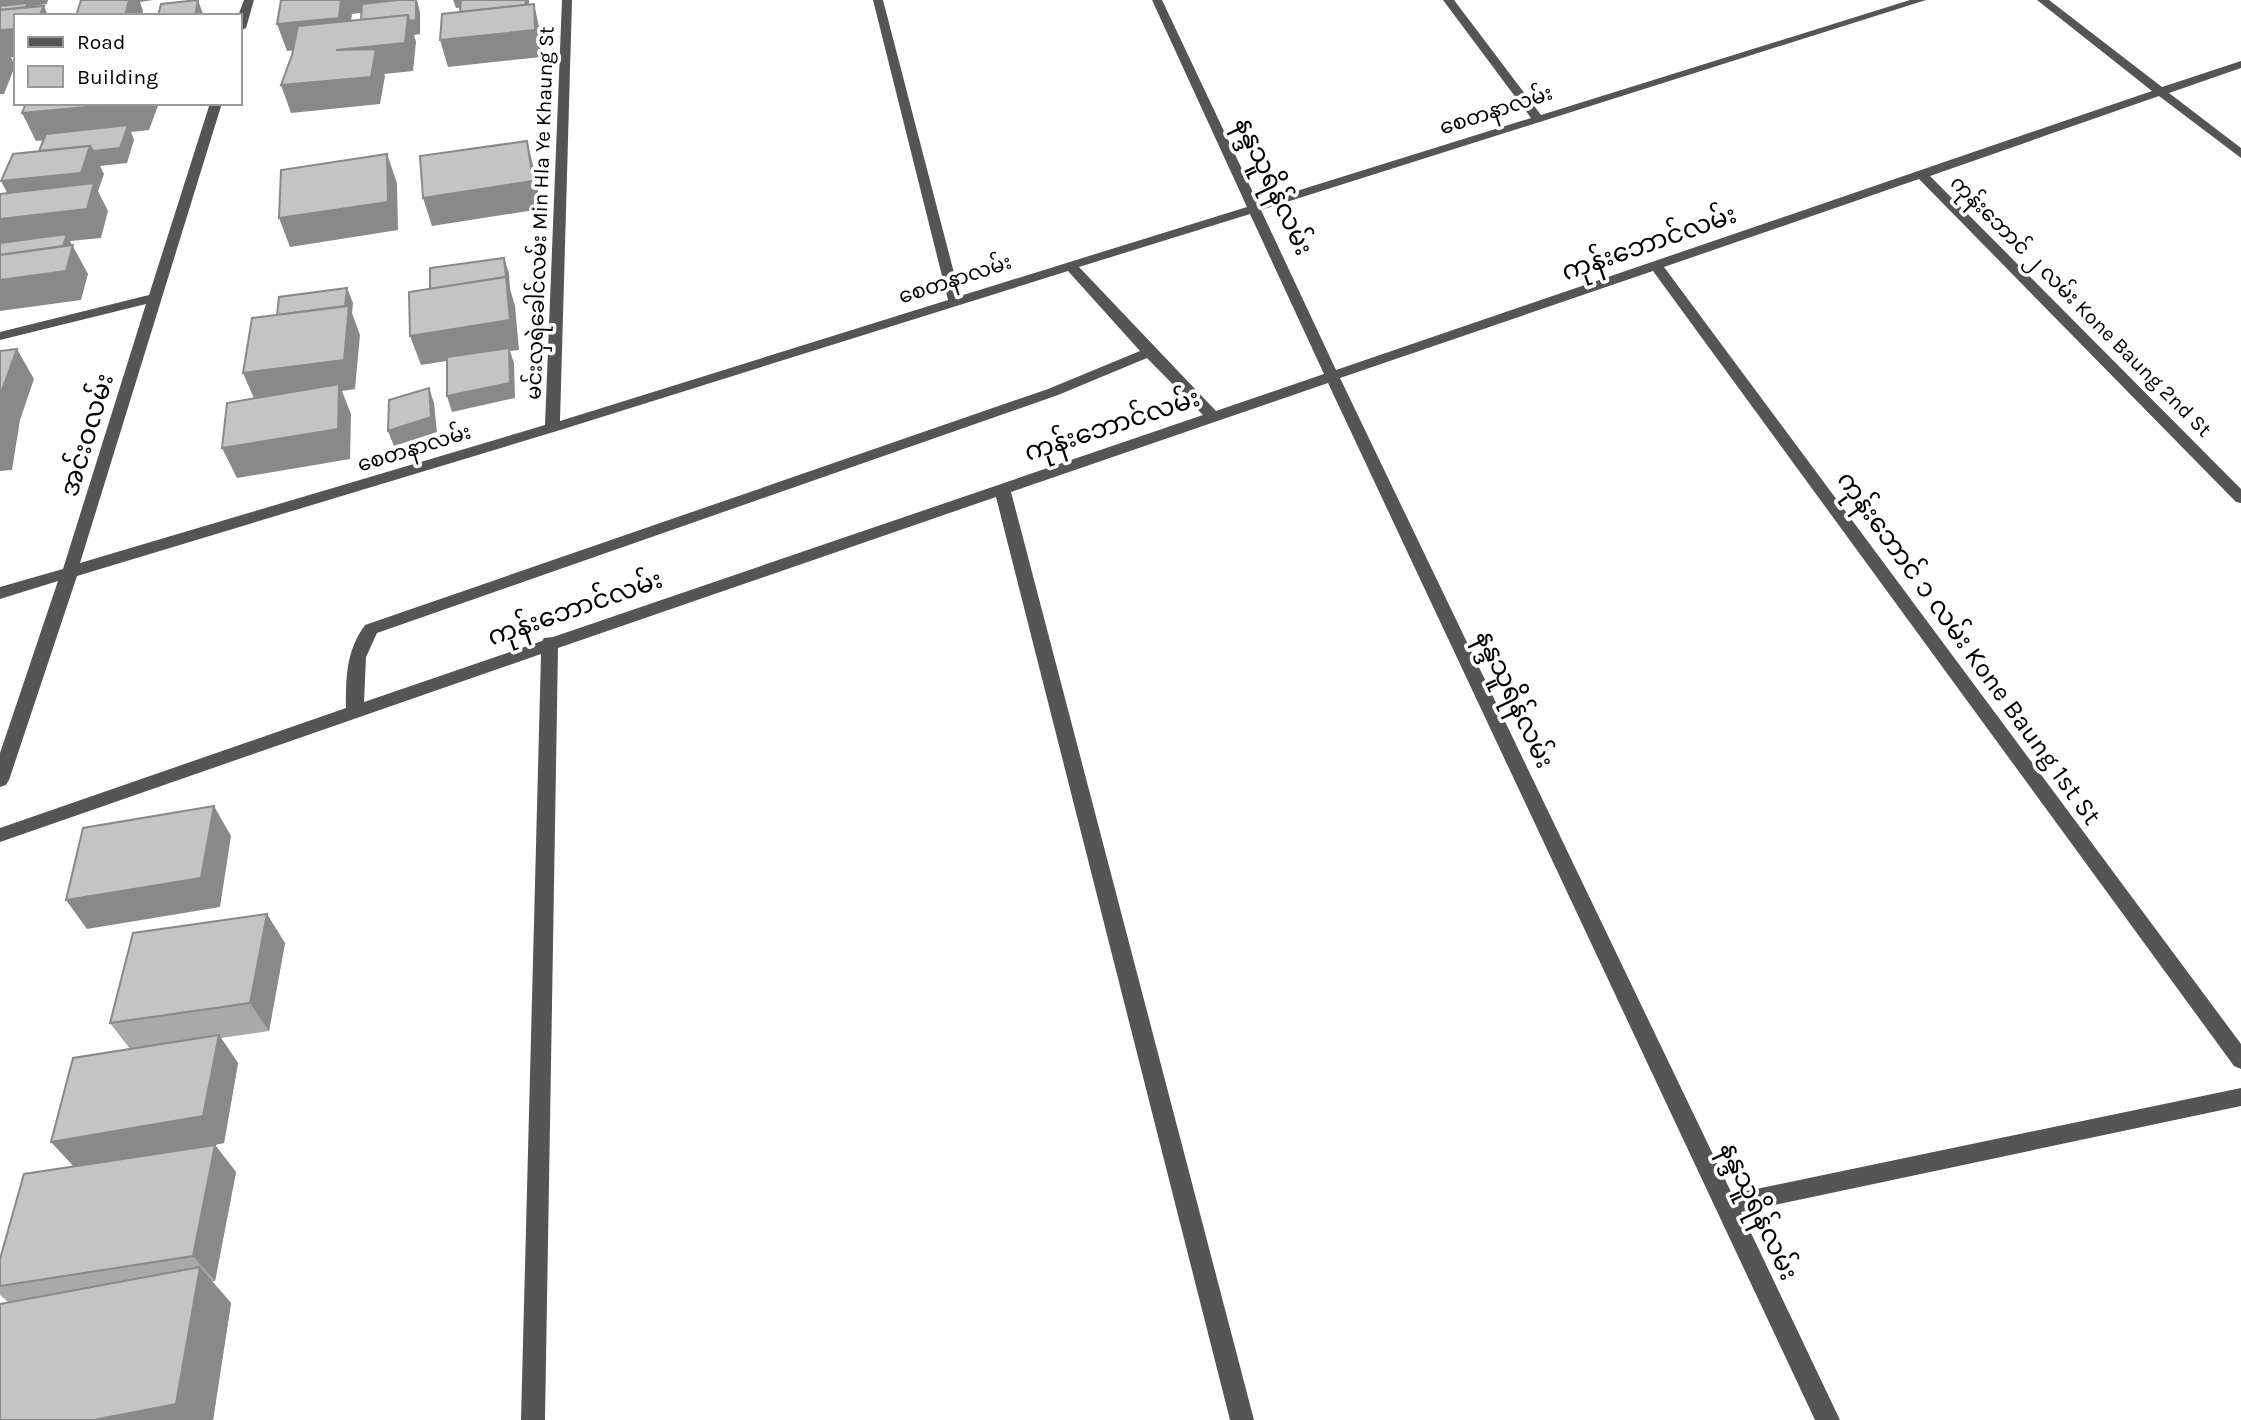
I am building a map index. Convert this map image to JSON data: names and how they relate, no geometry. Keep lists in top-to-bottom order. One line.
{"streets":{"street":["စေတနာလမ်း","နန္ဒသူရိန်လမ်း","မင်းလှရဲခေါင်လမ်း Min Hla Ye Khaung St","ကုန်းဘောင်လမ်း","ကုန်းဘောင် ၂ လမ်း Kone Baung 2nd St","အင်းဝလမ်း","ကုန်းဘောင် ၁ လမ်း Kone Baung 1st St"]},"crossings":[["စေတနာလမ်း","နန္ဒသူရိန်လမ်း"],["စေတနာလမ်း","မင်းလှရဲခေါင်လမ်း Min Hla Ye Khaung St"],["စေတနာလမ်း","အင်းဝလမ်း"],["နန္ဒသူရိန်လမ်း","ကုန်းဘောင်လမ်း"],["ကုန်းဘောင်လမ်း","ကုန်းဘောင် ၂ လမ်း Kone Baung 2nd St"],["ကုန်းဘောင်လမ်း","ကုန်းဘောင် ၁ လမ်း Kone Baung 1st St"]],"legend":["Road","Building"]}
